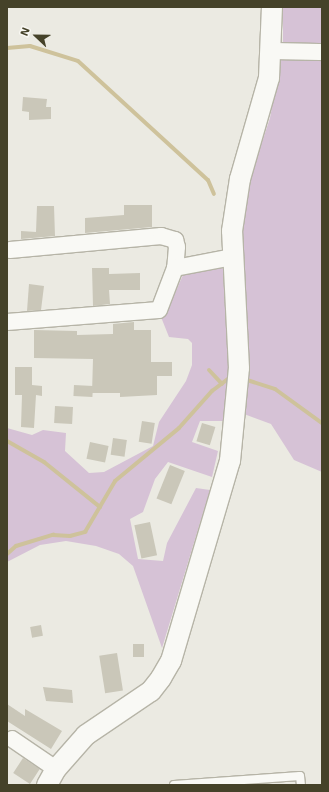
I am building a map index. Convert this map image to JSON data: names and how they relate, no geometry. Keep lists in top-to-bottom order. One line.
{"north":"left"}
